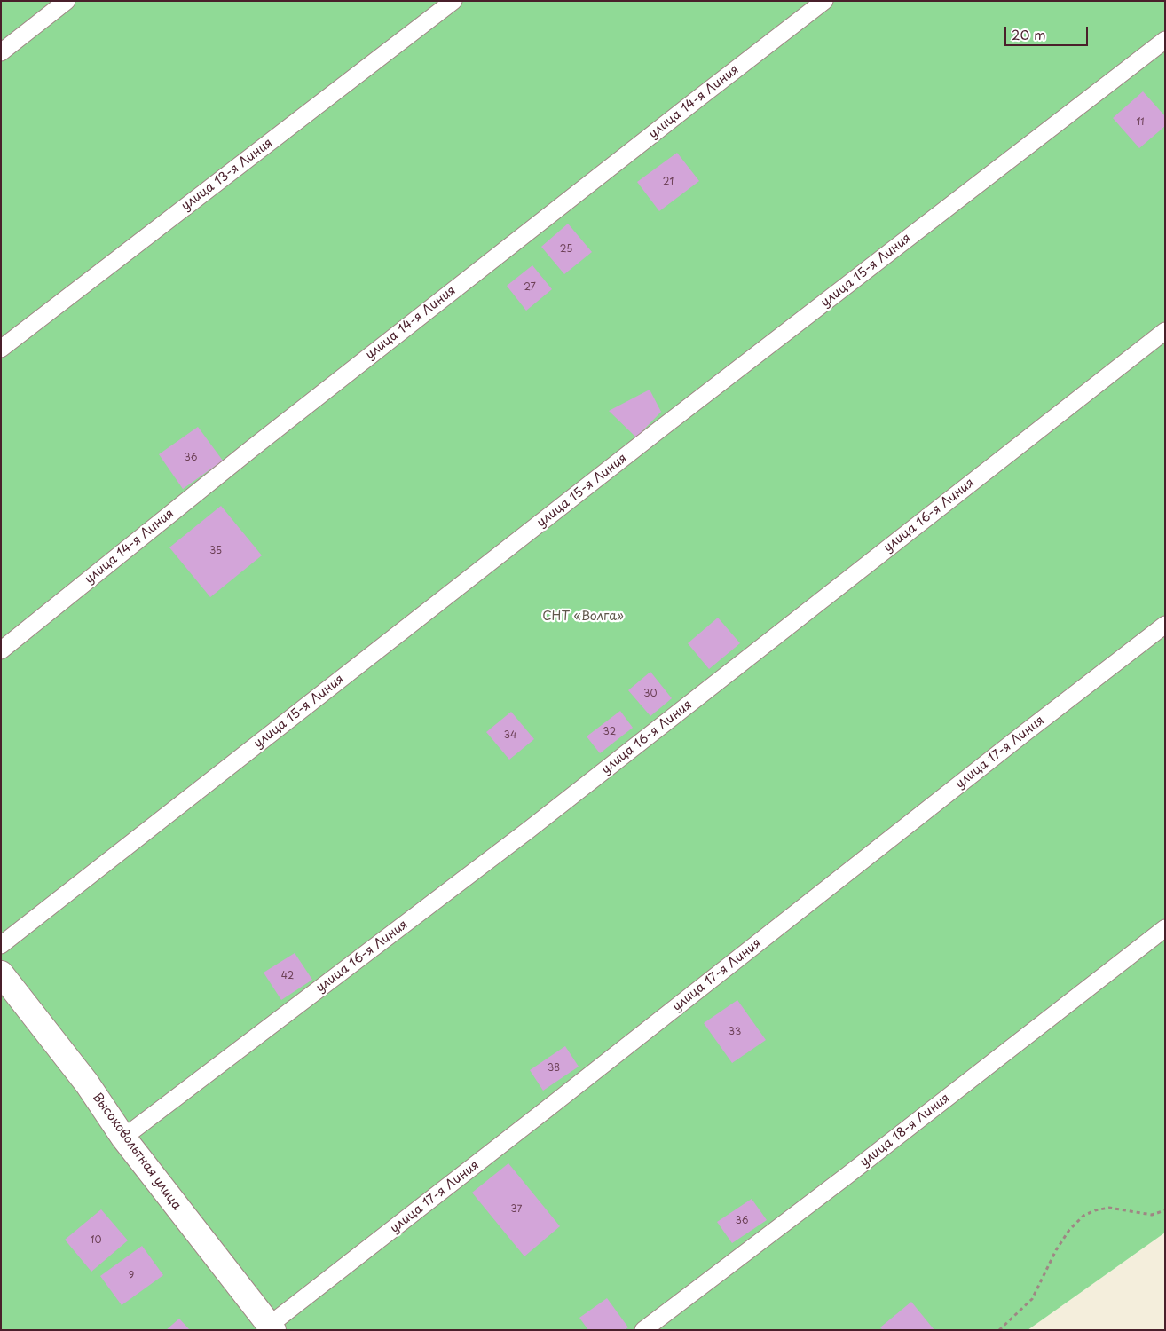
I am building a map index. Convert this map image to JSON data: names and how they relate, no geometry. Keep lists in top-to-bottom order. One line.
{"streets":{"street":["Высоковольтная улица"],"lane":["улица 14-я Линия","улица 13-я Линия","улица 15-я Линия","улица 16-я Линия","улица 17-я Линия","улица 18-я Линия"]},"crossings":[["улица 16-я Линия","Высоковольтная улица"],["улица 17-я Линия","Высоковольтная улица"]],"parks":["СНТ «Волга»"],"house_numbers":["11","21","25","27","36","35","30","32","34","42","33","38","37","36","10","9"],"scale_bar":"20 m"}
